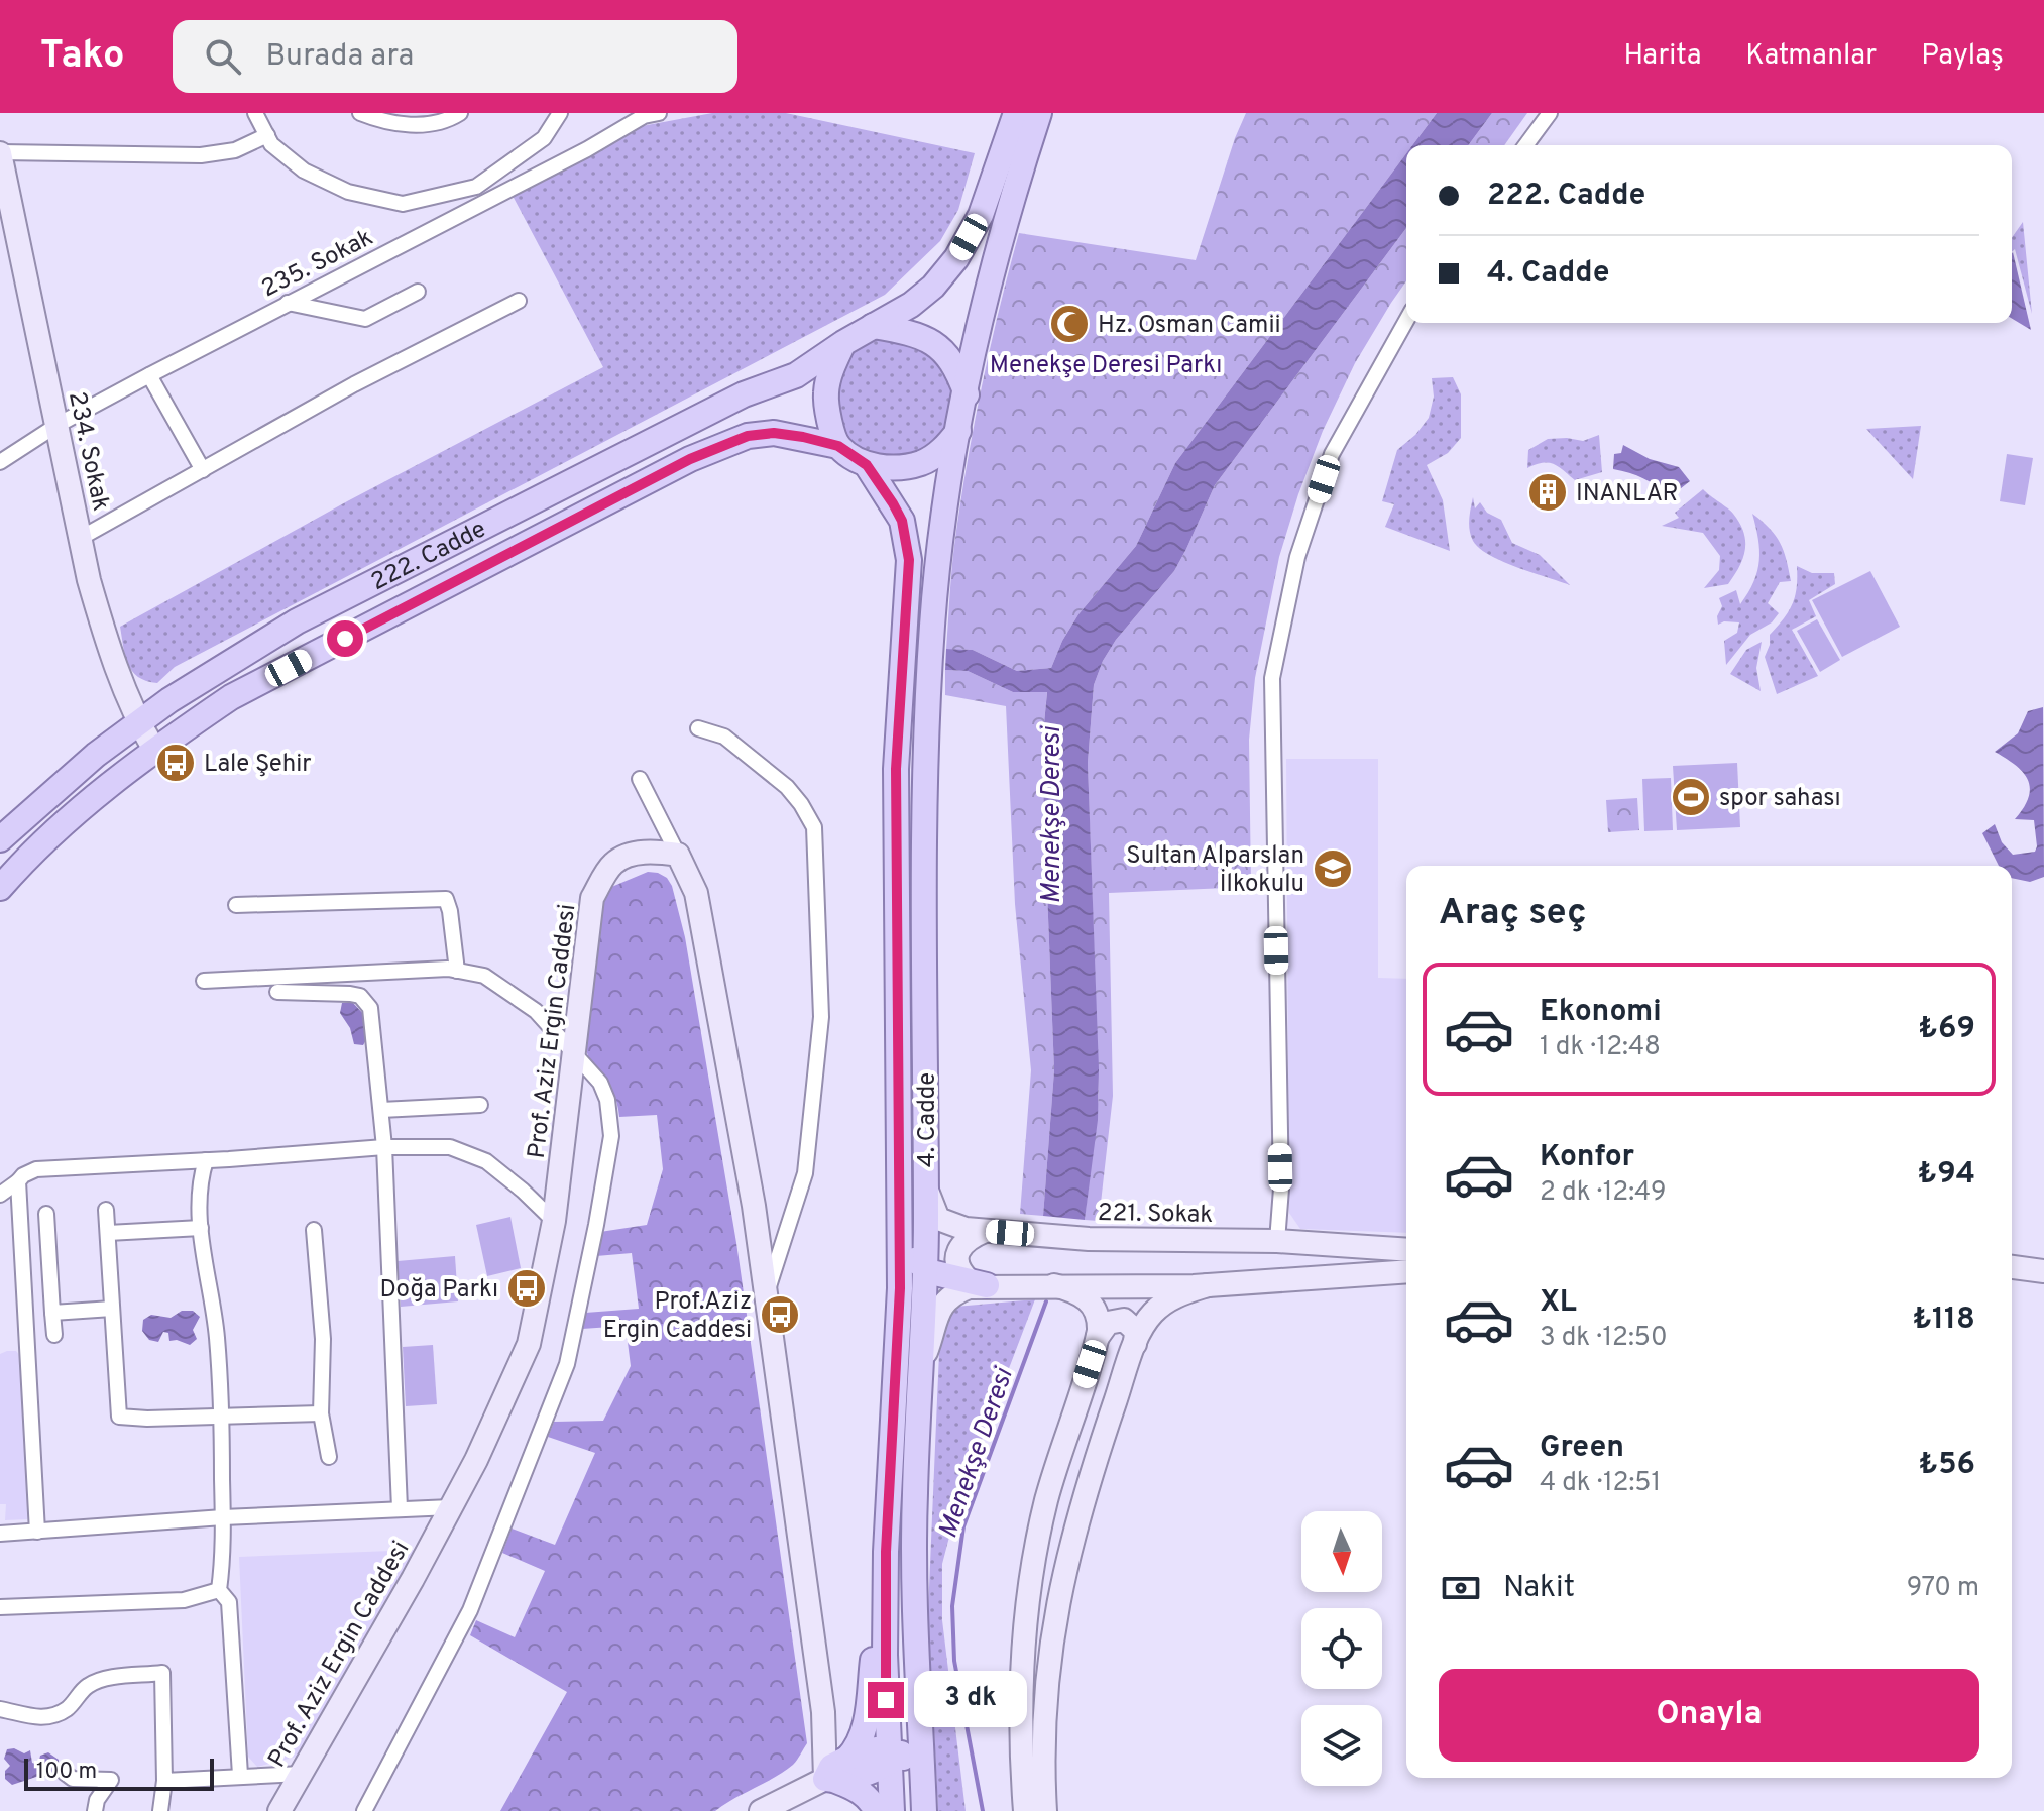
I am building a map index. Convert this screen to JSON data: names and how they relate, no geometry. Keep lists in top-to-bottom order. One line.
{"streets":{"main road":["222. Cadde","4. Cadde"],"street":["235. Sokak","234. Sokak","Prof. Aziz Ergin Caddesi","221. Sokak"]},"crossings":[["235. Sokak","234. Sokak"],["234. Sokak","222. Cadde"],["222. Cadde","4. Cadde"],["4. Cadde","221. Sokak"]],"water":["Menekşe Deresi"],"parks":["Menekşe Deresi Parkı"],"places":{"mosque":["Hz. Osman Camii"],"building":["INANLAR"],"bus stop":["Lale Şehir","Doğa Parkı","Prof.Aziz Ergin Caddesi"],"sports":["spor sahası"],"school or university":["Sultan Alparslan İlkokulu"]},"scale_bar":"100 m","north":"bottom","page":{"header":"Tako","search":"Burada ara","nav":["Harita","Katmanlar","Paylaş"],"banner":["222. Cadde","4. Cadde"],"heading":"Araç seç","list":[{"name":"Ekonomi","note":"1 dk · 12:48","value":"₺69"},{"name":"Konfor","note":"2 dk · 12:49","value":"₺94"},{"name":"XL","note":"3 dk · 12:50","value":"₺118"},{"name":"Green","note":"4 dk · 12:51","value":"₺56"}],"pay":["Nakit","970 m"],"buttons":"Onayla","bubble":"3 dk","scale":"100 m"}}
